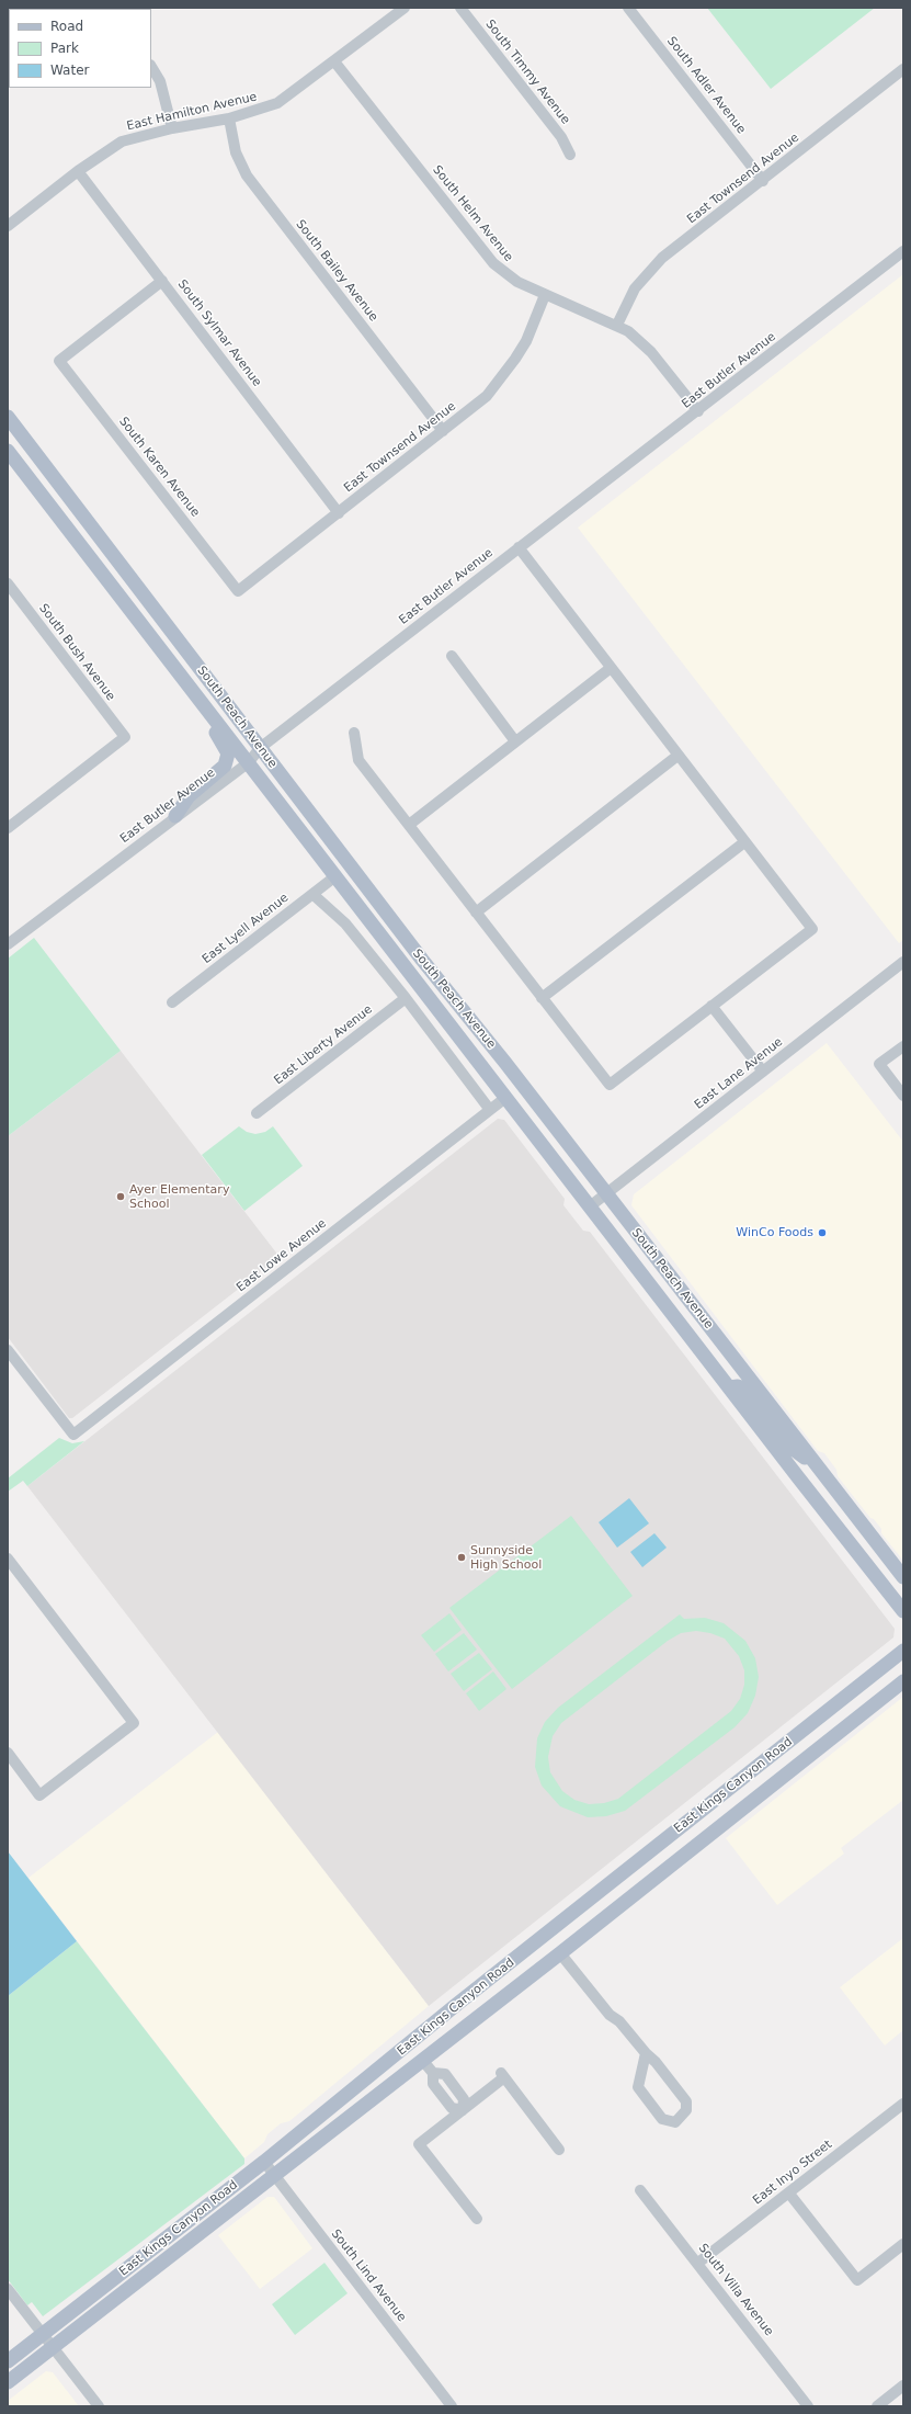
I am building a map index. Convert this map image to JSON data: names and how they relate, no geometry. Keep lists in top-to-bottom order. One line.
{"streets":{"main road":["South Peach Avenue","East Kings Canyon Road"],"street":["South Timmy Avenue","South Adler Avenue","East Hamilton Avenue","East Townsend Avenue","South Helm Avenue","South Bailey Avenue","South Sylmar Avenue","East Butler Avenue","South Karen Avenue","South Bush Avenue","East Lyell Avenue","East Liberty Avenue","East Lane Avenue","East Lowe Avenue","East Inyo Street","South Lind Avenue","South Villa Avenue"]},"crossings":[["South Adler Avenue","East Townsend Avenue"],["East Hamilton Avenue","South Helm Avenue"],["East Hamilton Avenue","South Bailey Avenue"],["East Hamilton Avenue","South Sylmar Avenue"],["East Townsend Avenue","South Helm Avenue"],["East Townsend Avenue","South Bailey Avenue"],["East Townsend Avenue","South Sylmar Avenue"],["East Townsend Avenue","South Karen Avenue"],["South Helm Avenue","East Butler Avenue"],["South Sylmar Avenue","South Karen Avenue"],["East Butler Avenue","South Peach Avenue"],["South Peach Avenue","East Lyell Avenue"],["South Peach Avenue","East Lane Avenue"],["South Peach Avenue","East Lowe Avenue"],["East Kings Canyon Road","South Lind Avenue"],["East Inyo Street","South Villa Avenue"]],"places":["Ayer Elementary School","WinCo Foods","Sunnyside High School"],"legend":["Road","Park","Water"]}
